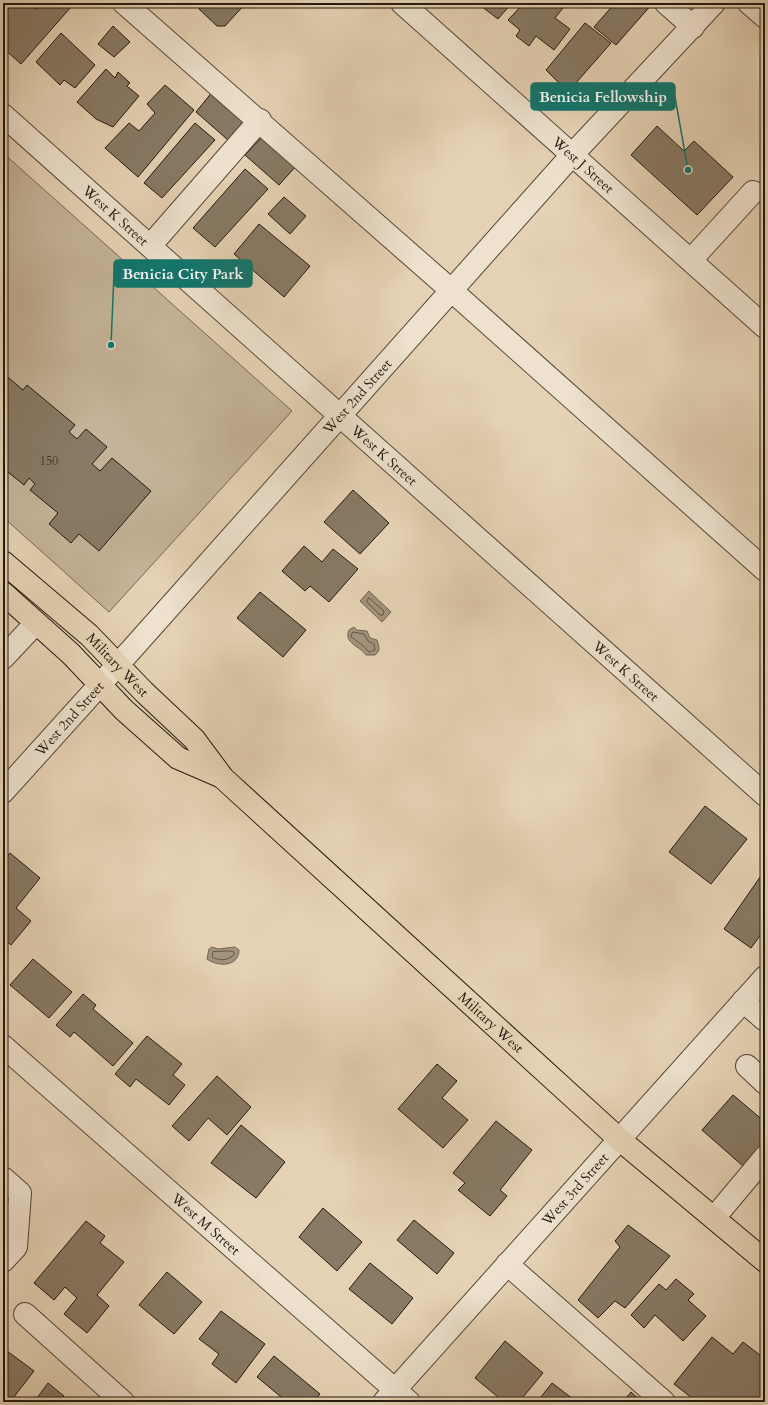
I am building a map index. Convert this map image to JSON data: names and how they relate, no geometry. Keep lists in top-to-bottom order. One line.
{"streets":{"main road":["Military West"],"street":["West J Street","West K Street","West 2nd Street","West 3rd Street","West M Street"]},"crossings":[["West J Street","West 2nd Street"],["West K Street","West 2nd Street"],["West 2nd Street","Military West"],["Military West","West 3rd Street"],["West 3rd Street","West M Street"]],"places":["Benicia Fellowship","Benicia City Park"],"house_numbers":["150"]}
